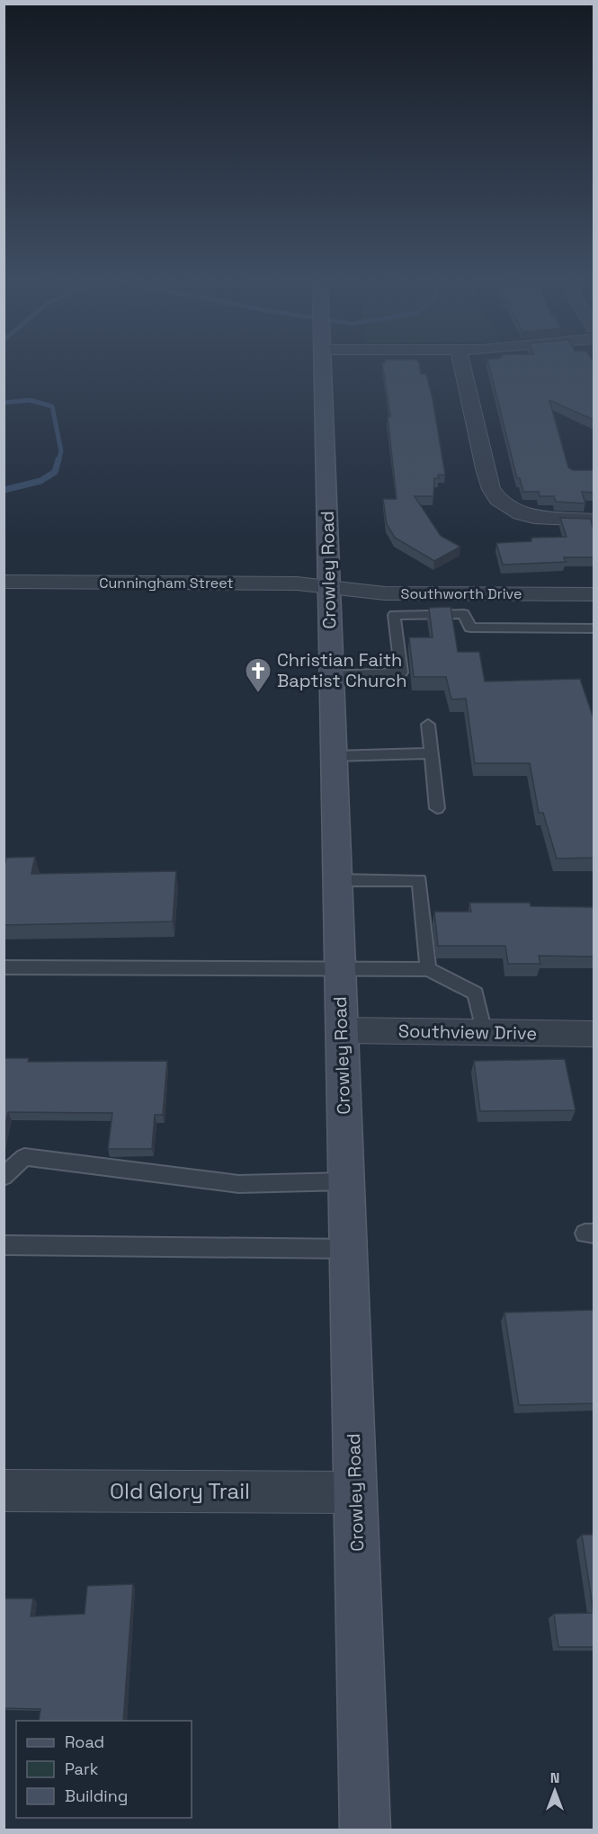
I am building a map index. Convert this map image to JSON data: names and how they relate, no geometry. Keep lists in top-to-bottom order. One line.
{"streets":{"main road":["Crowley Road"],"street":["Cunningham Street","Southworth Drive","Southview Drive","Old Glory Trail"]},"crossings":[["Crowley Road","Cunningham Street"],["Crowley Road","Southworth Drive"],["Crowley Road","Southview Drive"],["Crowley Road","Old Glory Trail"],["Cunningham Street","Southworth Drive"]],"places":{"church":["Christian Faith Baptist Church"]},"legend":["Road","Park","Building"],"north":"top"}
